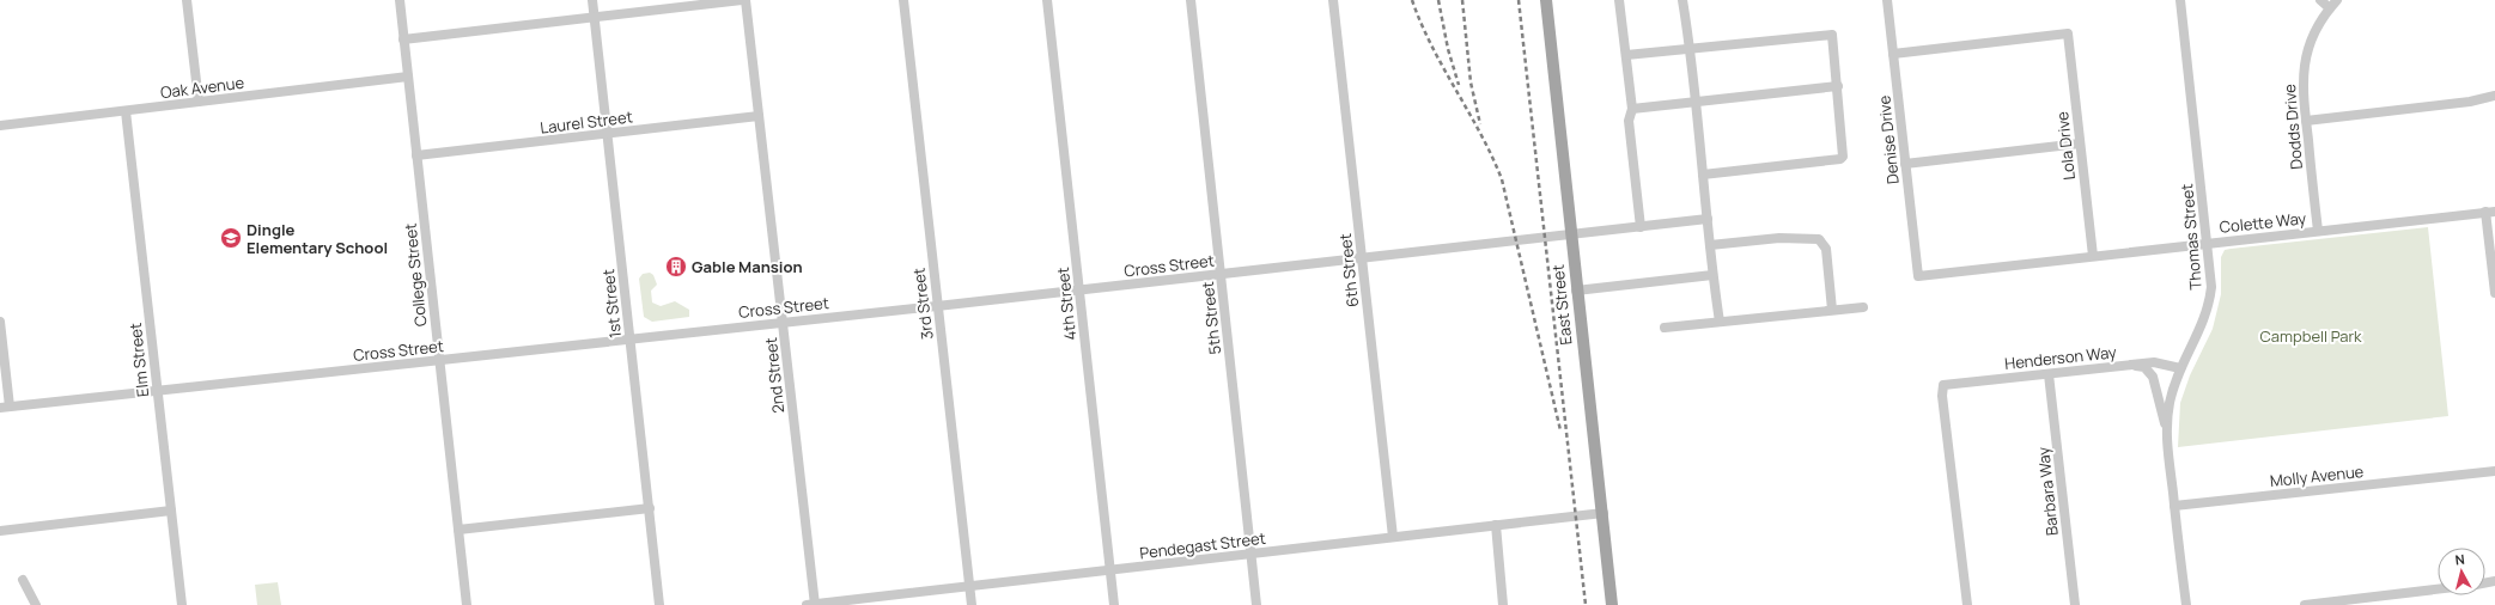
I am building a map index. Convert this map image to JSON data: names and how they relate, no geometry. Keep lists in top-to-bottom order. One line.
{"streets":{"main road":["East Street"],"street":["Oak Avenue","Laurel Street","Dodds Drive","Denise Drive","Lola Drive","Colette Way","Thomas Street","Cross Street","6th Street","College Street","1st Street","3rd Street","4th Street","5th Street","Henderson Way","Elm Street","2nd Street","Molly Avenue","Barbara Way","Pendegast Street"]},"crossings":[["Oak Avenue","College Street"],["Oak Avenue","Elm Street"],["Laurel Street","College Street"],["Laurel Street","1st Street"],["Laurel Street","2nd Street"],["Dodds Drive","Colette Way"],["Denise Drive","Lola Drive"],["Denise Drive","Colette Way"],["Lola Drive","Colette Way"],["Colette Way","Thomas Street"],["Thomas Street","Henderson Way"],["Thomas Street","Molly Avenue"],["Cross Street","6th Street"],["Cross Street","College Street"],["Cross Street","1st Street"],["Cross Street","3rd Street"],["Cross Street","4th Street"],["Cross Street","East Street"],["Cross Street","5th Street"],["Cross Street","Elm Street"],["Cross Street","2nd Street"],["6th Street","Pendegast Street"],["3rd Street","Pendegast Street"],["4th Street","Pendegast Street"],["East Street","Pendegast Street"],["5th Street","Pendegast Street"],["Henderson Way","Barbara Way"],["2nd Street","Pendegast Street"]],"parks":["Campbell Park"],"places":{"school or university":["Dingle Elementary School"],"building":["Gable Mansion"]},"north":"top"}
